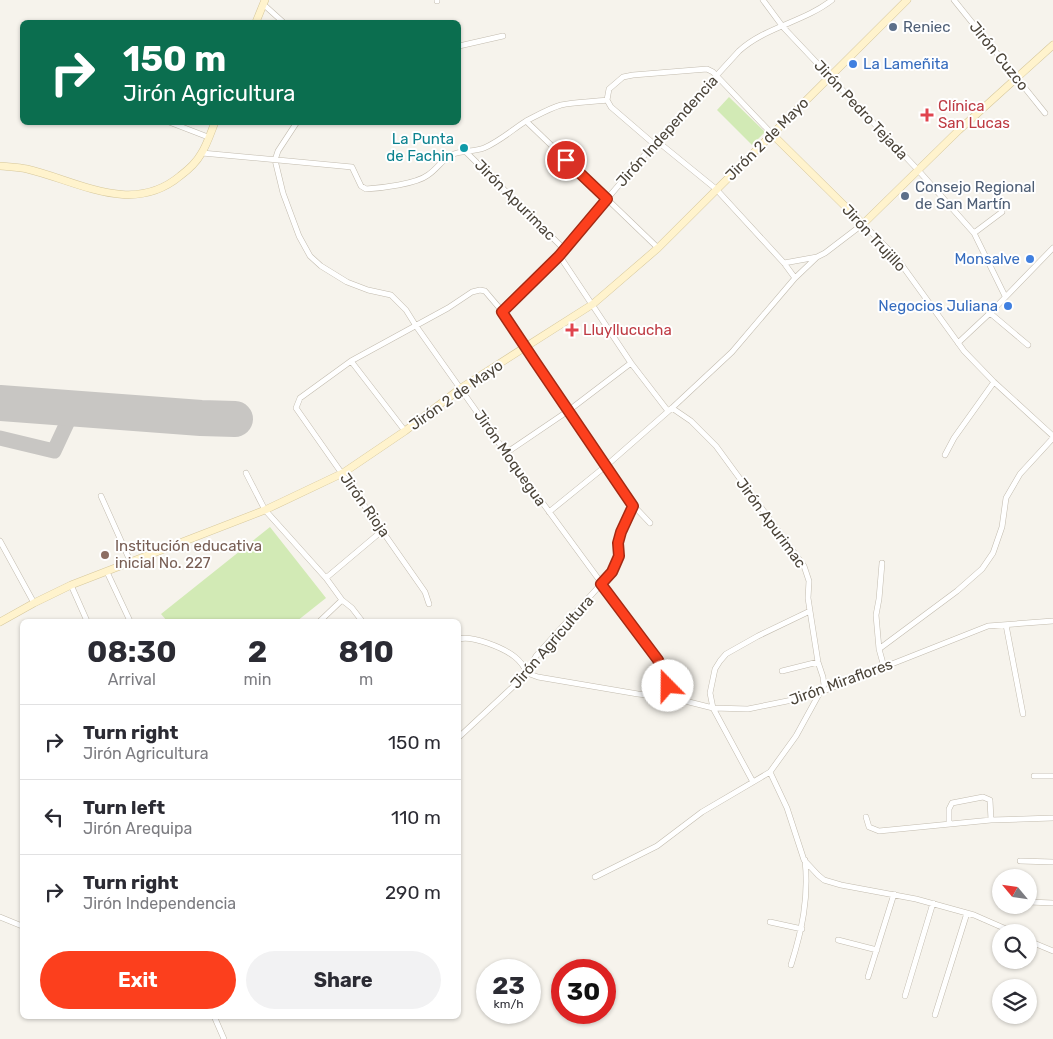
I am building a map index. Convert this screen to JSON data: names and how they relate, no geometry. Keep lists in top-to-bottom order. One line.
{"streets":{"main road":["Jirón 2 de Mayo","Jirón Trujillo"],"street":["Jirón Cuzco","Jirón Pedro Tejada","Jirón Independencia","Jirón Apurimac","Jirón Moquegua","Jirón Rioja","Jirón Agricultura","Jirón Miraflores"]},"crossings":[["Jirón Pedro Tejada","Jirón Independencia"],["Jirón Pedro Tejada","Jirón 2 de Mayo"],["Jirón Independencia","Jirón Apurimac"],["Jirón Independencia","Jirón Trujillo"],["Jirón 2 de Mayo","Jirón Apurimac"],["Jirón 2 de Mayo","Jirón Trujillo"],["Jirón 2 de Mayo","Jirón Moquegua"],["Jirón 2 de Mayo","Jirón Rioja"],["Jirón Apurimac","Jirón Miraflores"],["Jirón Moquegua","Jirón Agricultura"],["Jirón Moquegua","Jirón Miraflores"],["Jirón Agricultura","Jirón Miraflores"]],"places":{"other":["Reniec","La Lameñita","La Punta de Fachin","Consejo Regional de San Martín","Monsalve","Negocios Juliana","Institución educativa inicial No. 227"],"health":["Clínica San Lucas","Lluyllucucha"]},"north":"top left","page":{"turn":["150 m","Jirón Agricultura"],"eta":["08:30","Arrival","2","min","810","m"],"list":[{"name":"Turn right","note":"Jirón Agricultura","value":"150 m"},{"name":"Turn left","note":"Jirón Arequipa","value":"110 m"},{"name":"Turn right","note":"Jirón Independencia","value":"290 m"}],"buttons":["Exit","Share"],"speed":"23 km/h","limit":"30"}}
